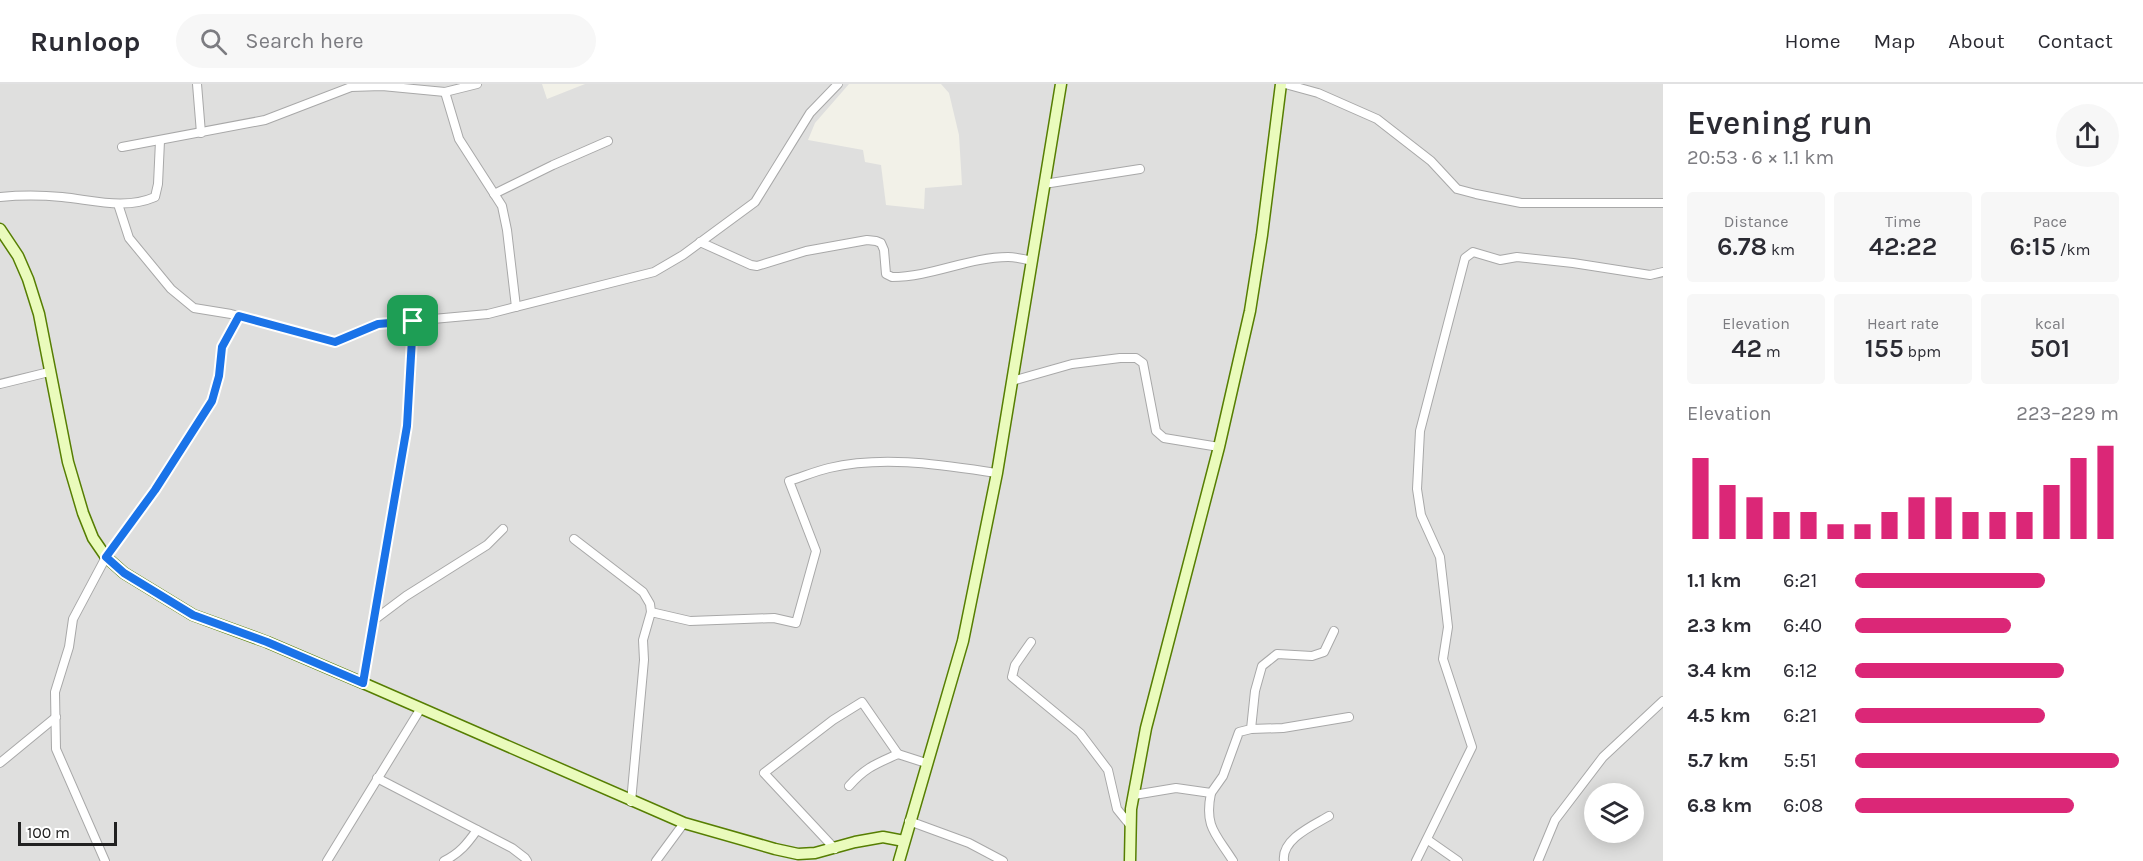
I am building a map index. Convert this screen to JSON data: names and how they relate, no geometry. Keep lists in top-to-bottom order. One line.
{"scale_bar":"100 m","page":{"header":"Runloop","search":"Search here","nav":["Home","Map","About","Contact"],"heading":["Evening run","20:53 · 6 × 1.1 km"],"stats":[["Distance","6.78 km"],["Time","42:22"],["Pace","6:15 /km"],["Elevation","42 m"],["Heart rate","155 bpm"],["kcal","501"]],"chart":["Elevation","223–229 m"],"list":[{"name":"1.1 km","note":"6:21"},{"name":"2.3 km","note":"6:40"},{"name":"3.4 km","note":"6:12"},{"name":"4.5 km","note":"6:21"},{"name":"5.7 km","note":"5:51"},{"name":"6.8 km","note":"6:08"}],"scale":"100 m"}}
